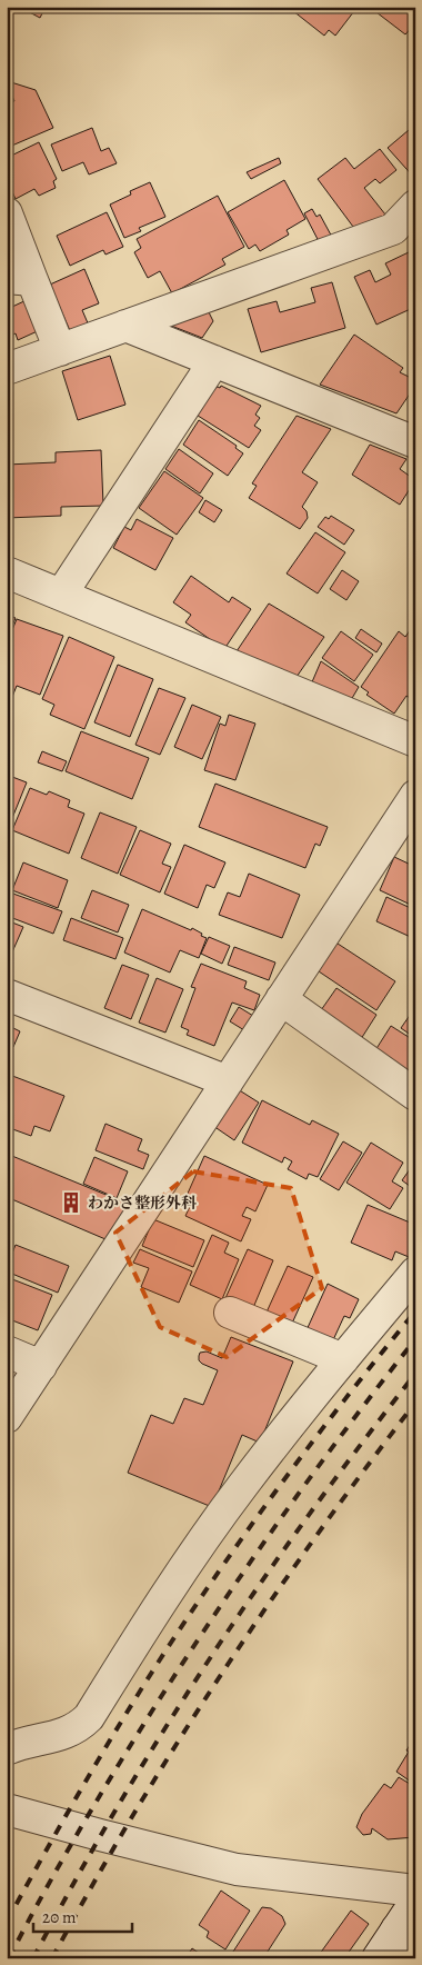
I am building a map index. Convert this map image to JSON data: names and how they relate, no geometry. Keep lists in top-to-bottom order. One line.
{"places":{"building":["わかさ整形外科"]},"scale_bar":"20 m"}
